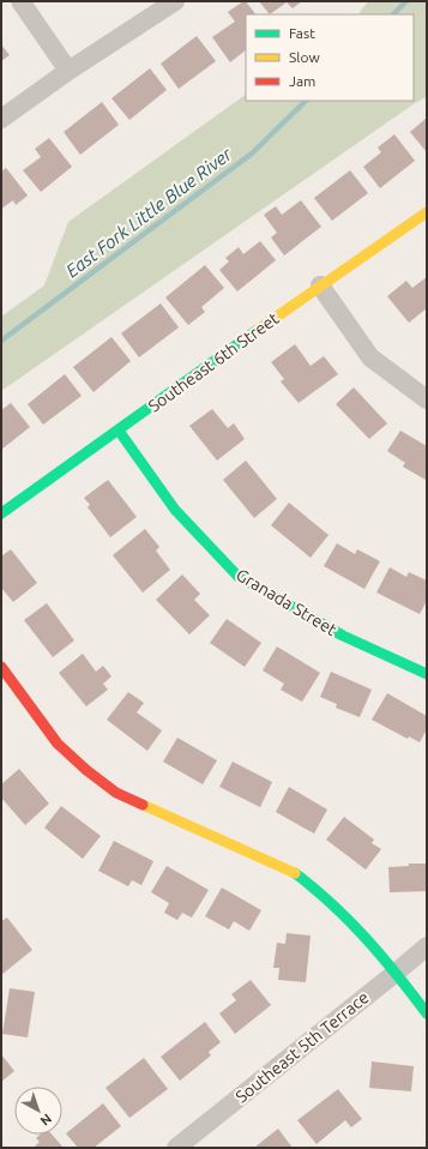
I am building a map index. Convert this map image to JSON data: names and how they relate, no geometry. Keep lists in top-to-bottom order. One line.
{"streets":{"street":["Southeast 6th Street","Granada Street","Southeast 5th Terrace"]},"crossings":[["Southeast 6th Street","Granada Street"]],"water":["East Fork Little Blue River"],"legend":["Fast","Slow","Jam"],"north":"bottom right"}
